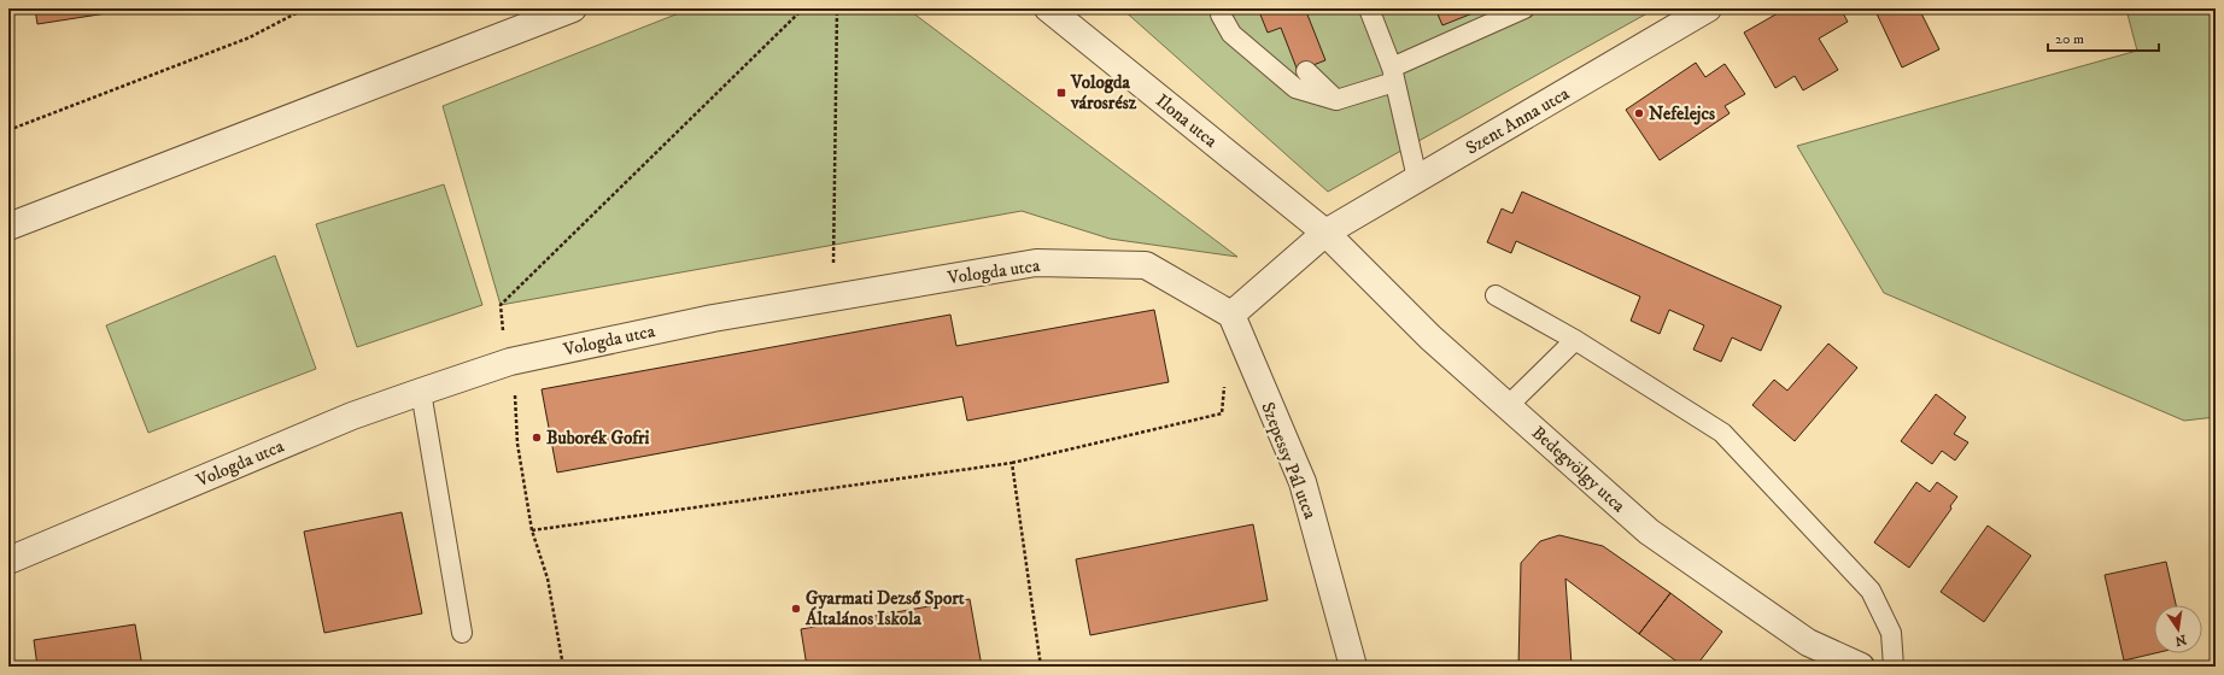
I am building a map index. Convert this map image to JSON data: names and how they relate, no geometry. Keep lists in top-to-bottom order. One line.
{"streets":{"street":["Ilona utca","Szent Anna utca","Vologda utca","Szepessy Pál utca","Bedegvölgy utca"]},"crossings":[["Ilona utca","Szent Anna utca"],["Ilona utca","Bedegvölgy utca"],["Szent Anna utca","Vologda utca"],["Szent Anna utca","Szepessy Pál utca"],["Szent Anna utca","Bedegvölgy utca"],["Vologda utca","Szepessy Pál utca"]],"places":{"transit":["Vologda városrész"],"other":["Nefelejcs","Buborék Gofri","Gyarmati Dezső Sport Általános Iskola"]},"scale_bar":"20 m","north":"bottom"}
